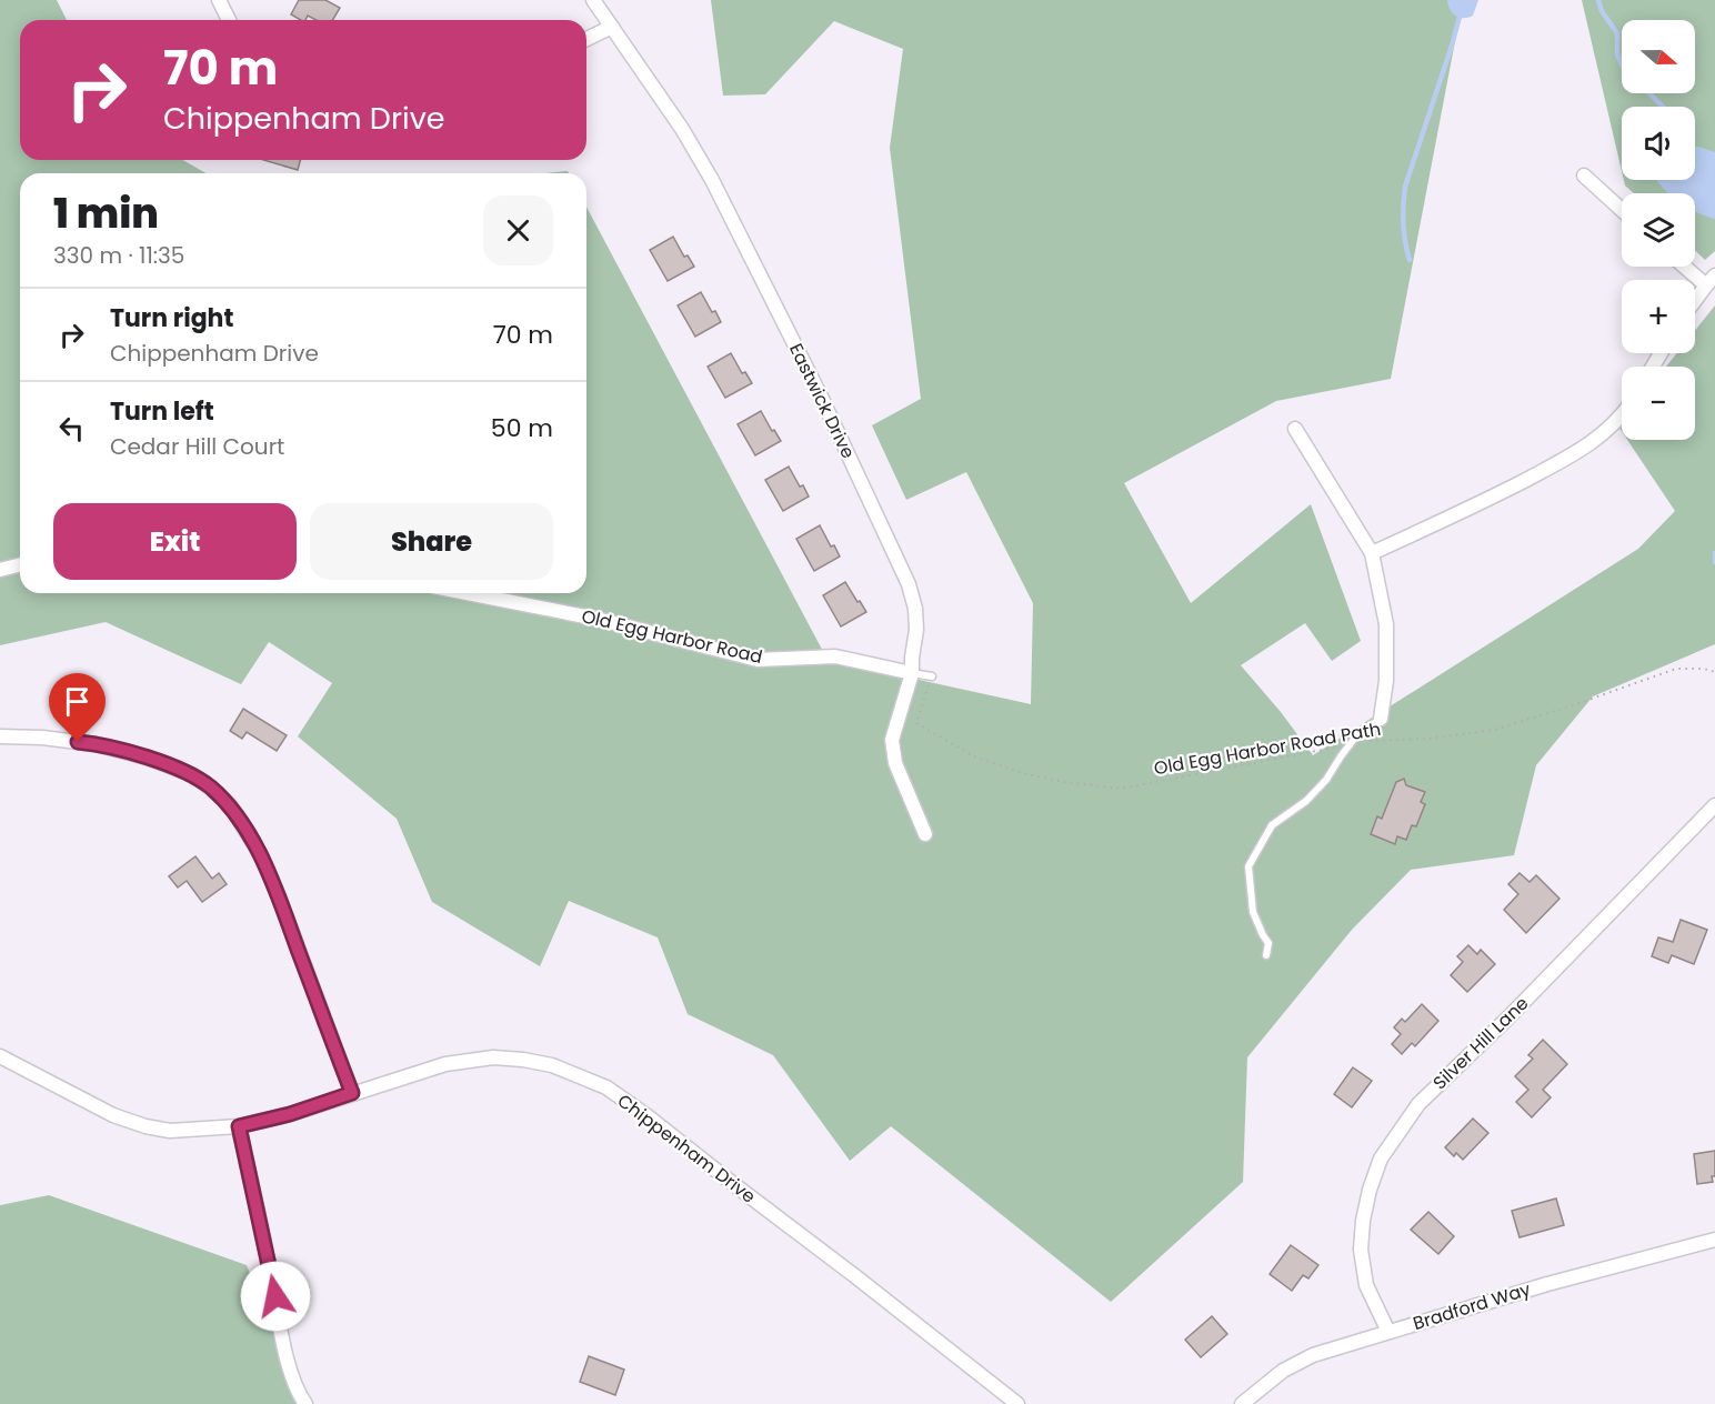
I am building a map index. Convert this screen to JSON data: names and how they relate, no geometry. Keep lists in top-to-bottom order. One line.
{"streets":{"street":["Eastwick Drive","Old Egg Harbor Road","Silver Hill Lane","Chippenham Drive","Bradford Way"],"path":["Old Egg Harbor Road Path"]},"crossings":[["Eastwick Drive","Old Egg Harbor Road"],["Silver Hill Lane","Bradford Way"]],"north":"right","page":{"map_buttons":["+","−"],"turn":["70 m","Chippenham Drive"],"heading":["1 min","330 m · 11:35"],"list":[{"name":"Turn right","note":"Chippenham Drive","value":"70 m"},{"name":"Turn left","note":"Cedar Hill Court","value":"50 m"}],"buttons":["Exit","Share"]}}
